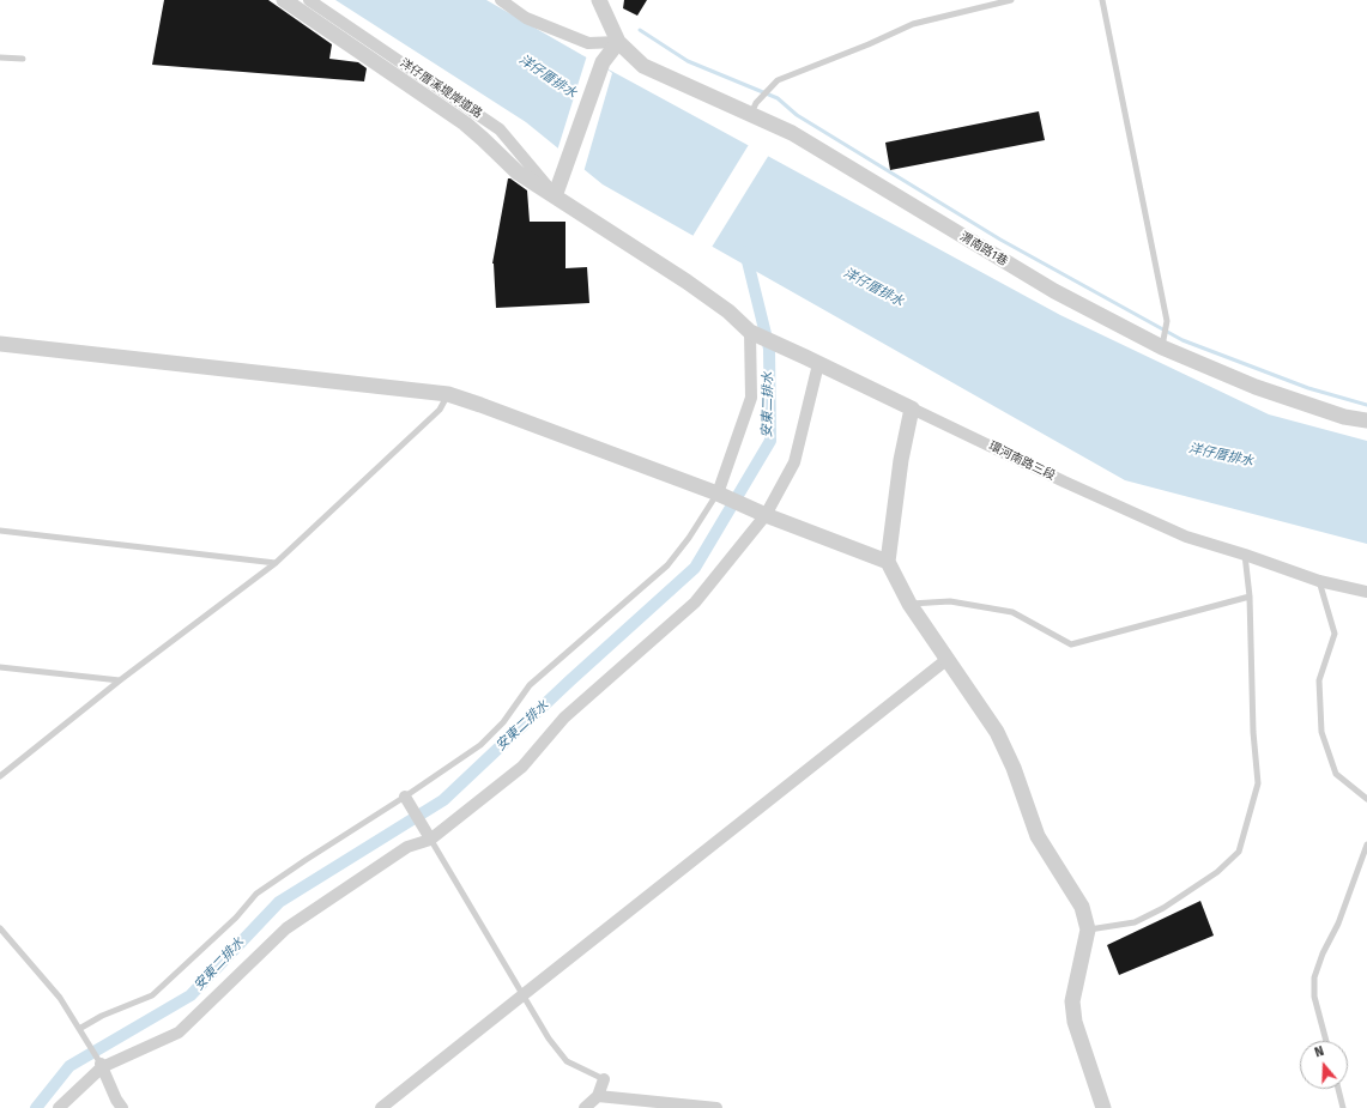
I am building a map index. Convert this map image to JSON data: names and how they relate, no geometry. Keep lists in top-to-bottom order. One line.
{"streets":{"street":["洋仔厝溪堤岸道路","渭南路1巷","環河南路三段"]},"crossings":[["洋仔厝溪堤岸道路","環河南路三段"]],"water":["洋仔厝排水","安東二排水"],"north":"top"}
